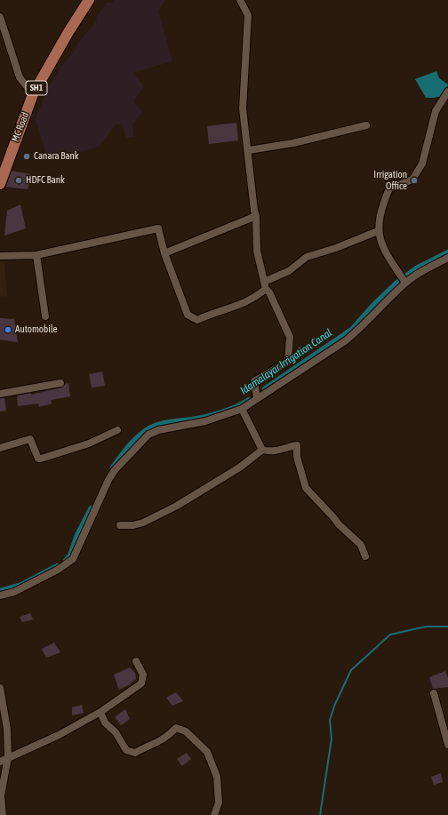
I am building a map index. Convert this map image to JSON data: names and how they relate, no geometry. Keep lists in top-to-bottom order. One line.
{"streets":{"main road":["SH1","MC Road"]},"water":["Idamalayar Irrigation Canal"],"places":["Canara Bank","HDFC Bank","Irrigation Office","Automobile"]}
